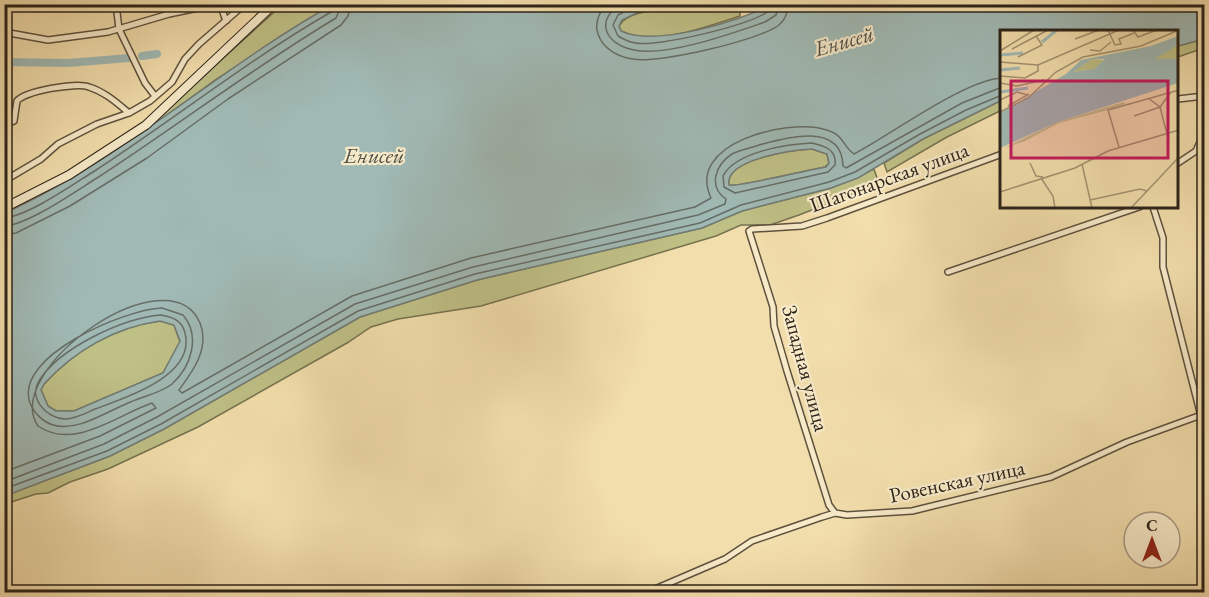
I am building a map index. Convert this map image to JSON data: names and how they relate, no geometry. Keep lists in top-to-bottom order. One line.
{"streets":{"street":["Шагонарская улица","Западная улица","Ровенская улица"]},"crossings":[["Шагонарская улица","Западная улица"],["Западная улица","Ровенская улица"]],"water":["Енисей"],"north":"top"}
